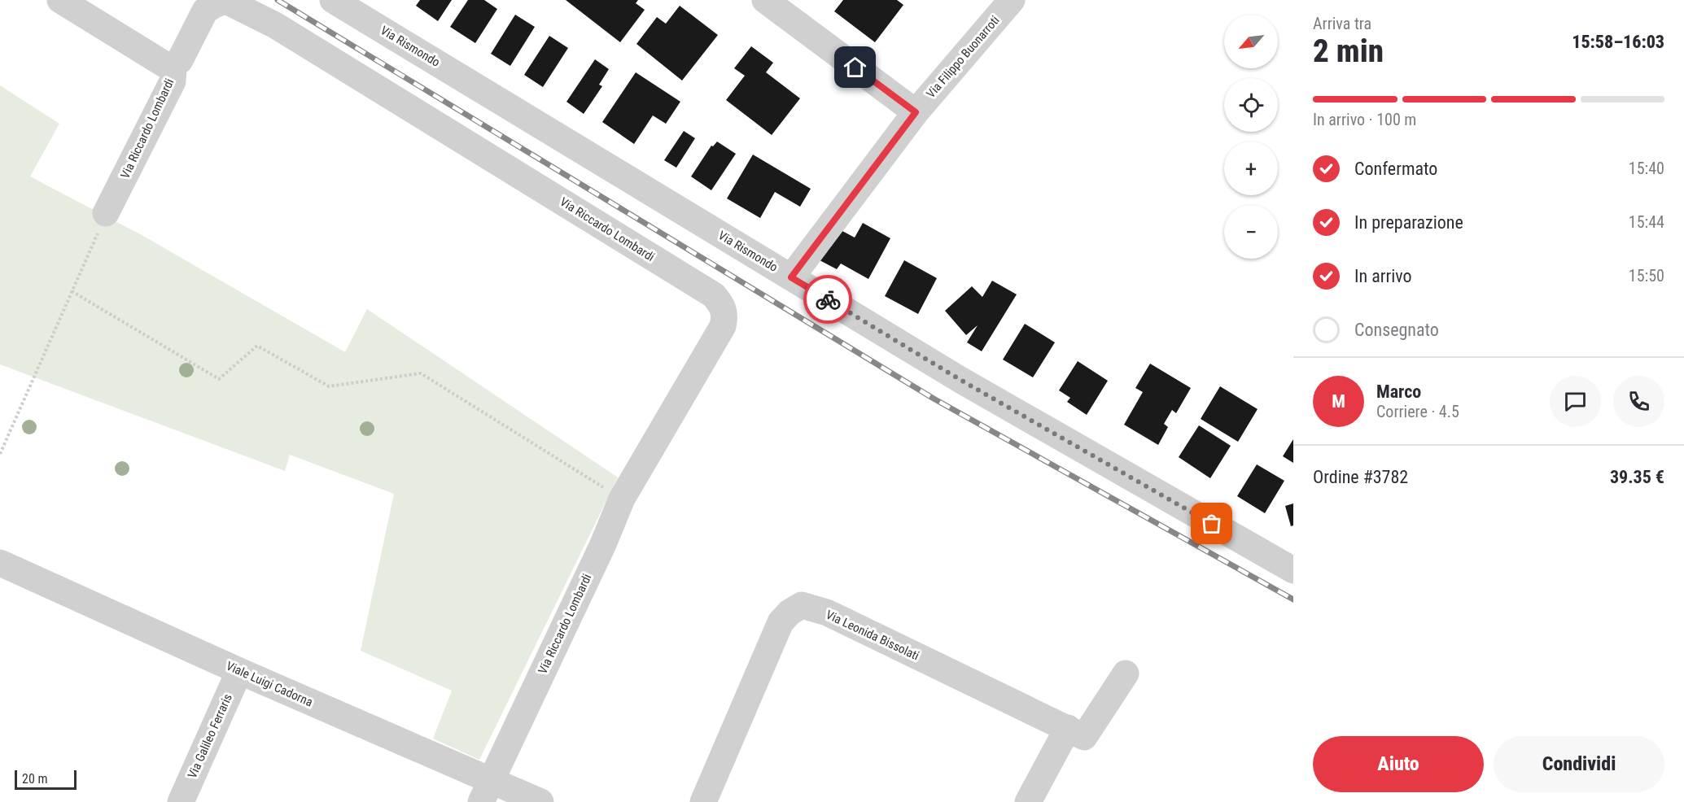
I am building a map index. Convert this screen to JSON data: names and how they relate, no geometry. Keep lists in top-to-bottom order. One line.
{"streets":{"street":["Via Rismondo","Via Filippo Buonarroti","Via Riccardo Lombardi","Via Leonida Bissolati","Viale Luigi Cadorna","Via Galileo Ferraris"]},"crossings":[["Via Rismondo","Via Filippo Buonarroti"],["Via Riccardo Lombardi","Viale Luigi Cadorna"],["Viale Luigi Cadorna","Via Galileo Ferraris"]],"scale_bar":"20 m","north":"bottom left","page":{"heading":["2 min","Arriva tra","15:58–16:03"],"panel":["Marco","Corriere · 4.5","Ordine #3782","39.35 €"],"map_buttons":["+","−"],"bar":"In arrivo · 100 m","list":[["Confermato","15:40"],["In preparazione","15:44"],["In arrivo","15:50"],"Consegnato"],"round":"M","buttons":["Aiuto","Condividi"],"scale":"20 m"}}
